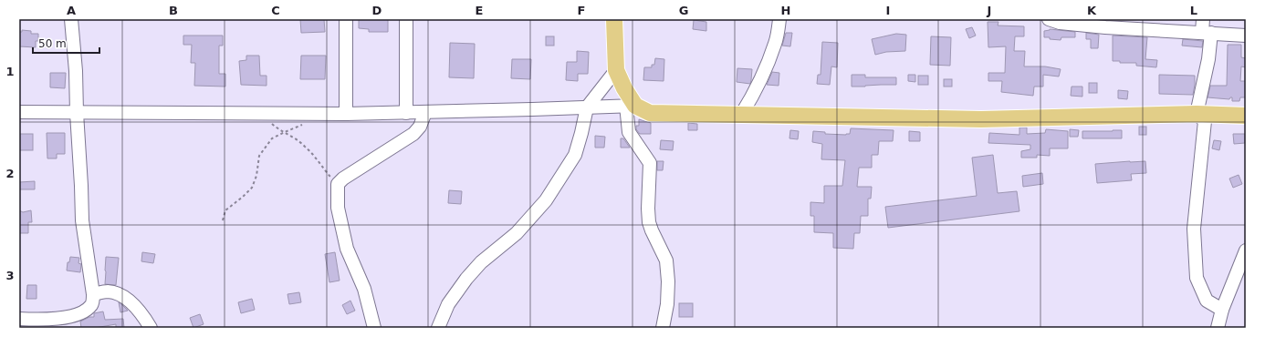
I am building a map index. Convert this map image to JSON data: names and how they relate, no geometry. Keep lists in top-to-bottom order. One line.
{"scale_bar":"50 m","grid":{"columns":["A","B","C","D","E","F","G","H","I","J","K","L"],"rows":["1","2","3"]}}
